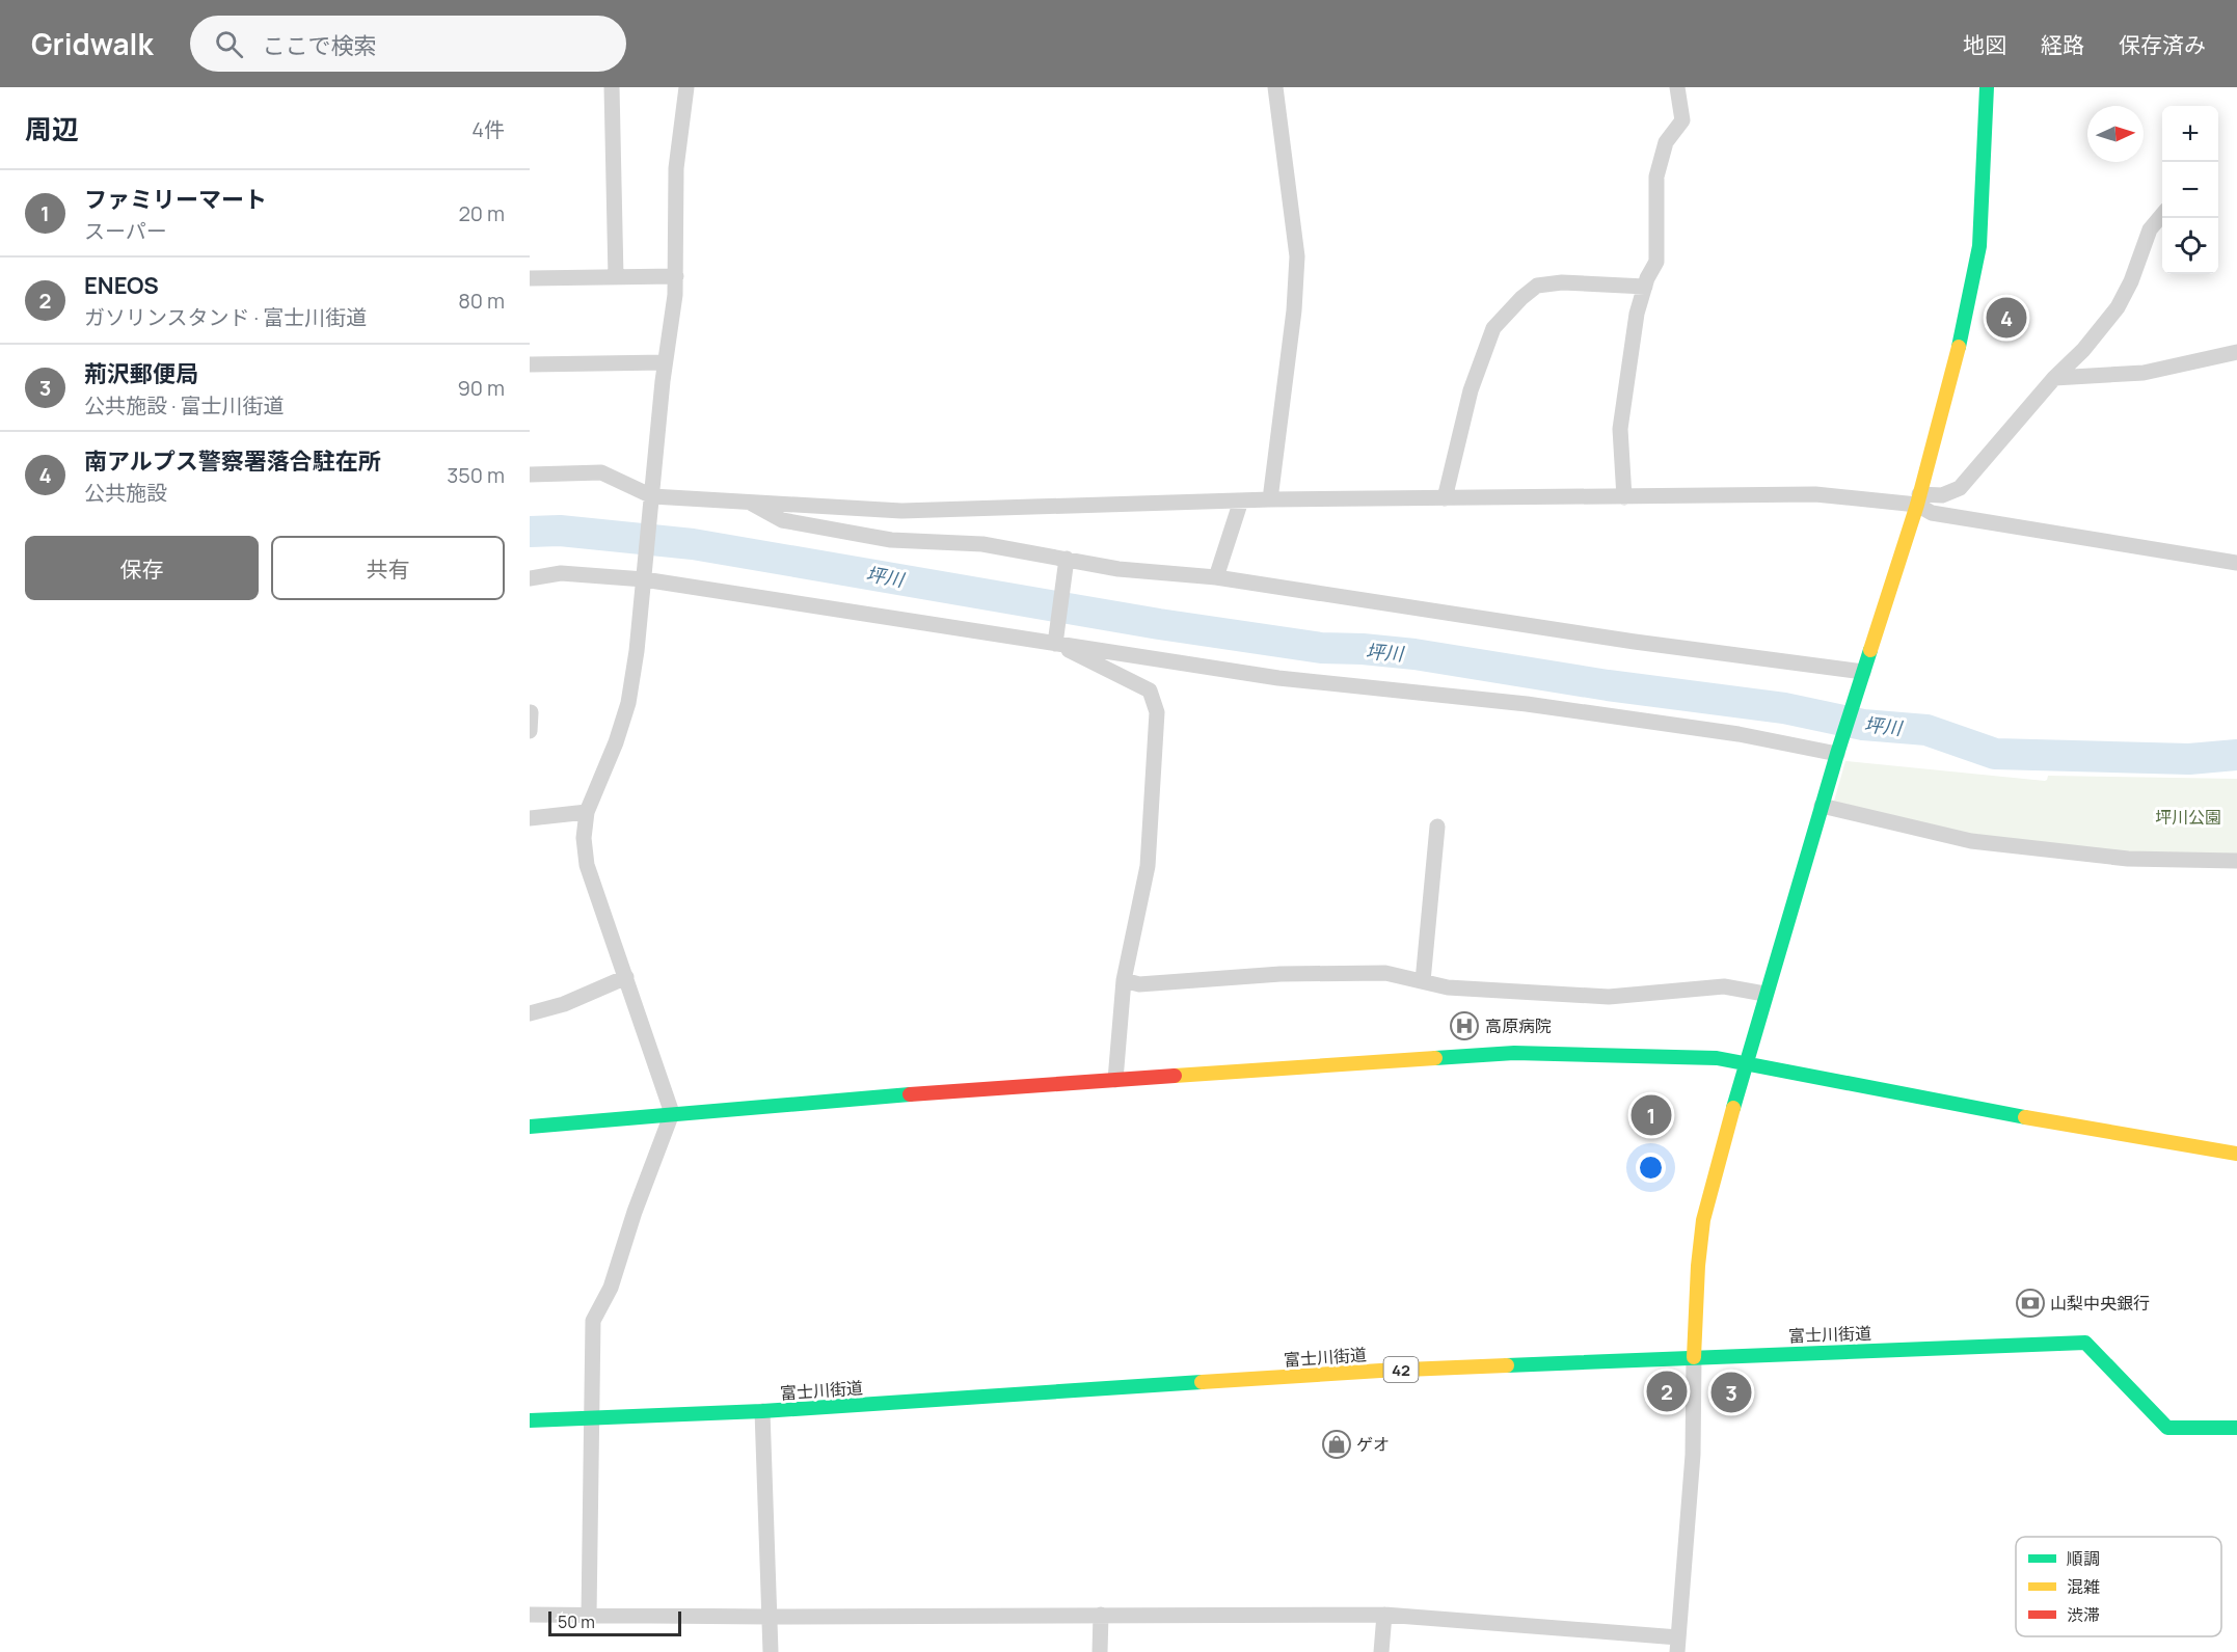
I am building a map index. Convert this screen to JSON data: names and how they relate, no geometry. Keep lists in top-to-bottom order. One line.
{"streets":{"street":["富士川街道","42"]},"water":["坪川"],"parks":["坪川公園"],"places":{"hospital":["高原病院"],"bank":["山梨中央銀行"],"shop":["ゲオ"]},"legend":["順調","混雑","渋滞"],"scale_bar":"50 m","north":"right","page":{"header":"Gridwalk","search":"ここで検索","nav":["地図","経路","保存済み"],"heading":["周辺","4件"],"map_buttons":["+","−"],"list":[{"mark":"1","name":"ファミリーマート","note":"スーパー","value":"20 m"},{"mark":"2","name":"ENEOS","note":"ガソリンスタンド · 富士川街道","value":"80 m"},{"mark":"3","name":"荊沢郵便局","note":"公共施設 · 富士川街道","value":"90 m"},{"mark":"4","name":"南アルプス警察署落合駐在所","note":"公共施設","value":"350 m"}],"pins":["4","1","2","3"],"buttons":["保存","共有"],"scale":"50 m"}}
